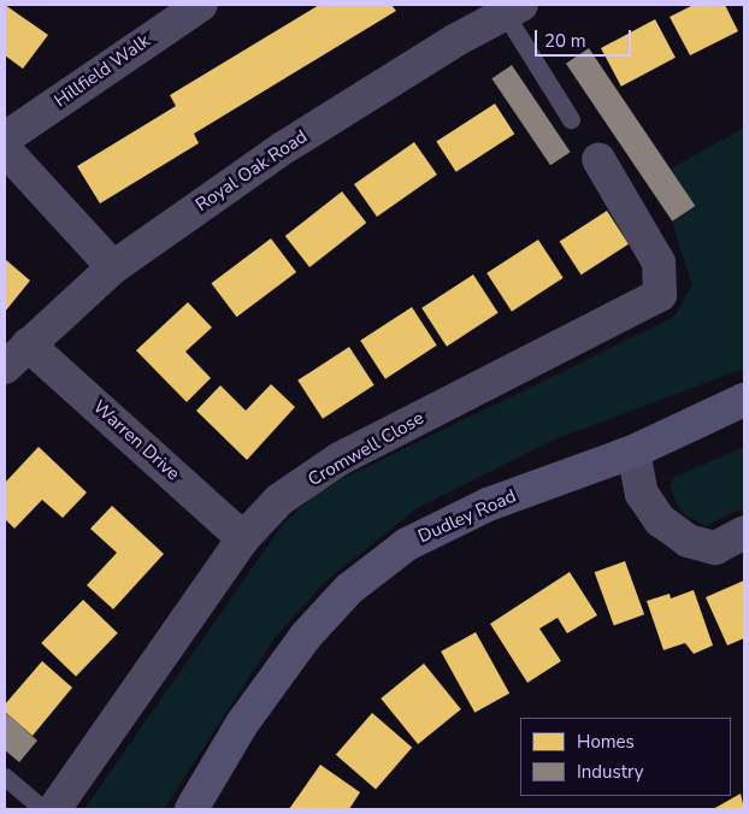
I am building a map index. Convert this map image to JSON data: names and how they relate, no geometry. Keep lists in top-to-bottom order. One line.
{"streets":{"main road":["Dudley Road"],"street":["Hillfield Walk","Royal Oak Road","Warren Drive","Cromwell Close"]},"crossings":[["Royal Oak Road","Warren Drive"],["Warren Drive","Cromwell Close"]],"legend":["Homes","Industry"],"scale_bar":"20 m"}
